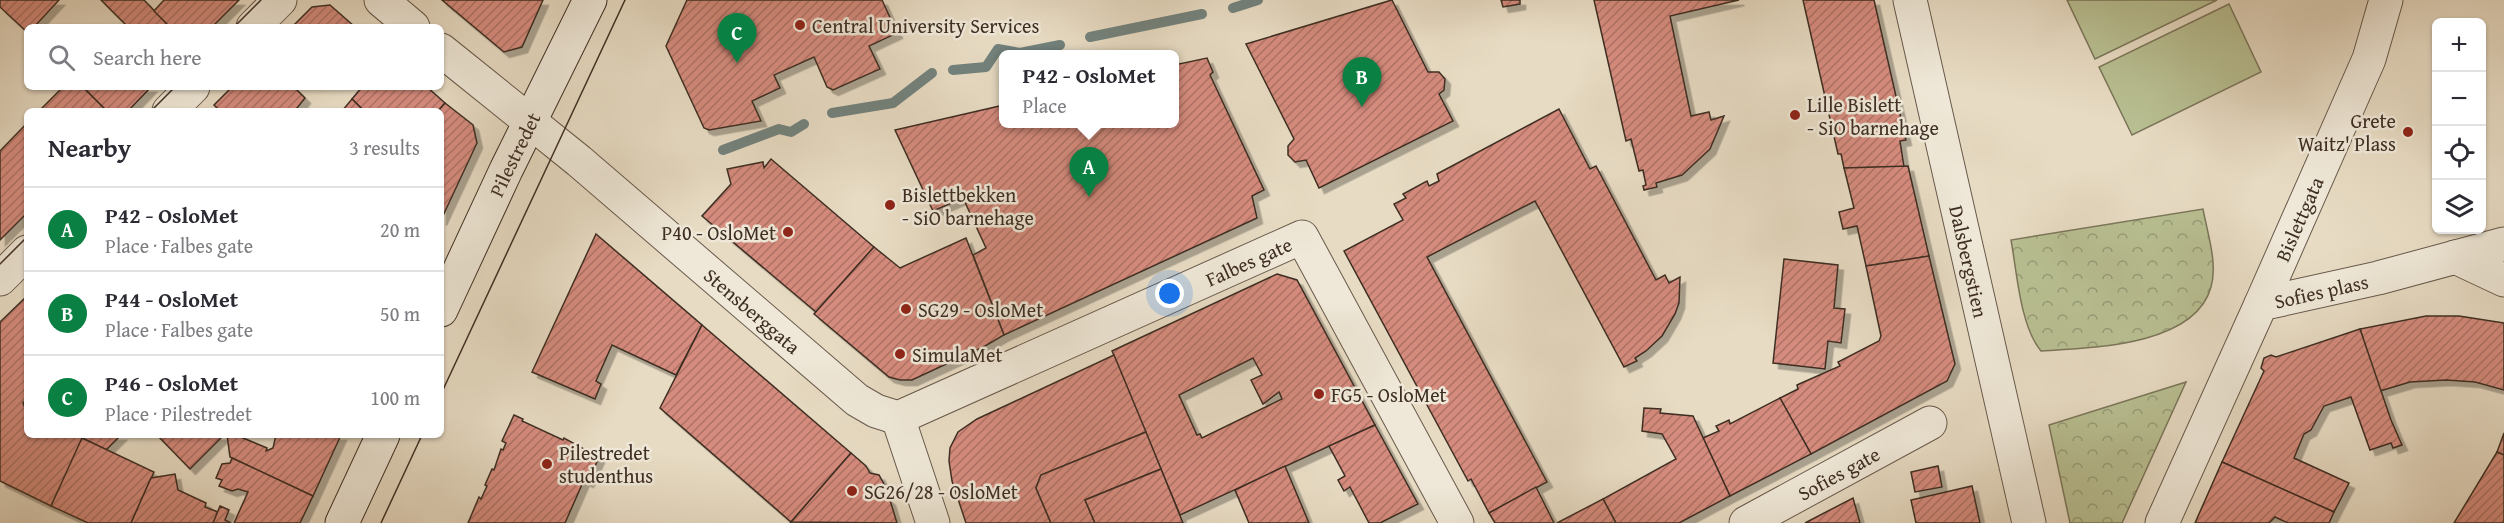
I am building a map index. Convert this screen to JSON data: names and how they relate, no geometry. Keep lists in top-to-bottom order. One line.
{"streets":{"street":["Pilestredet","Bislettgata","Falbes gate","Dalsbergstien","Sofies plass","Stensberggata","Sofies gate"]},"crossings":[["Pilestredet","Stensberggata"],["Bislettgata","Sofies plass"],["Falbes gate","Stensberggata"]],"places":["Central University Services","Lille Bislett - SiO barnehage","Grete Waitz' Plass","Bislettbekken - SiO barnehage","P40 - OsloMet","SG29 - OsloMet","SimulaMet","FG5 - OsloMet","Pilestredet studenthus","SG26/28 - OsloMet"],"page":{"pins":["C","B","A"],"map_buttons":["+","−"],"search":"Search here","popup":["P42 - OsloMet","Place"],"heading":["Nearby","3 results"],"list":[{"mark":"A","name":"P42 - OsloMet","note":"Place · Falbes gate","value":"20 m"},{"mark":"B","name":"P44 - OsloMet","note":"Place · Falbes gate","value":"50 m"},{"mark":"C","name":"P46 - OsloMet","note":"Place · Pilestredet","value":"100 m"}]}}
